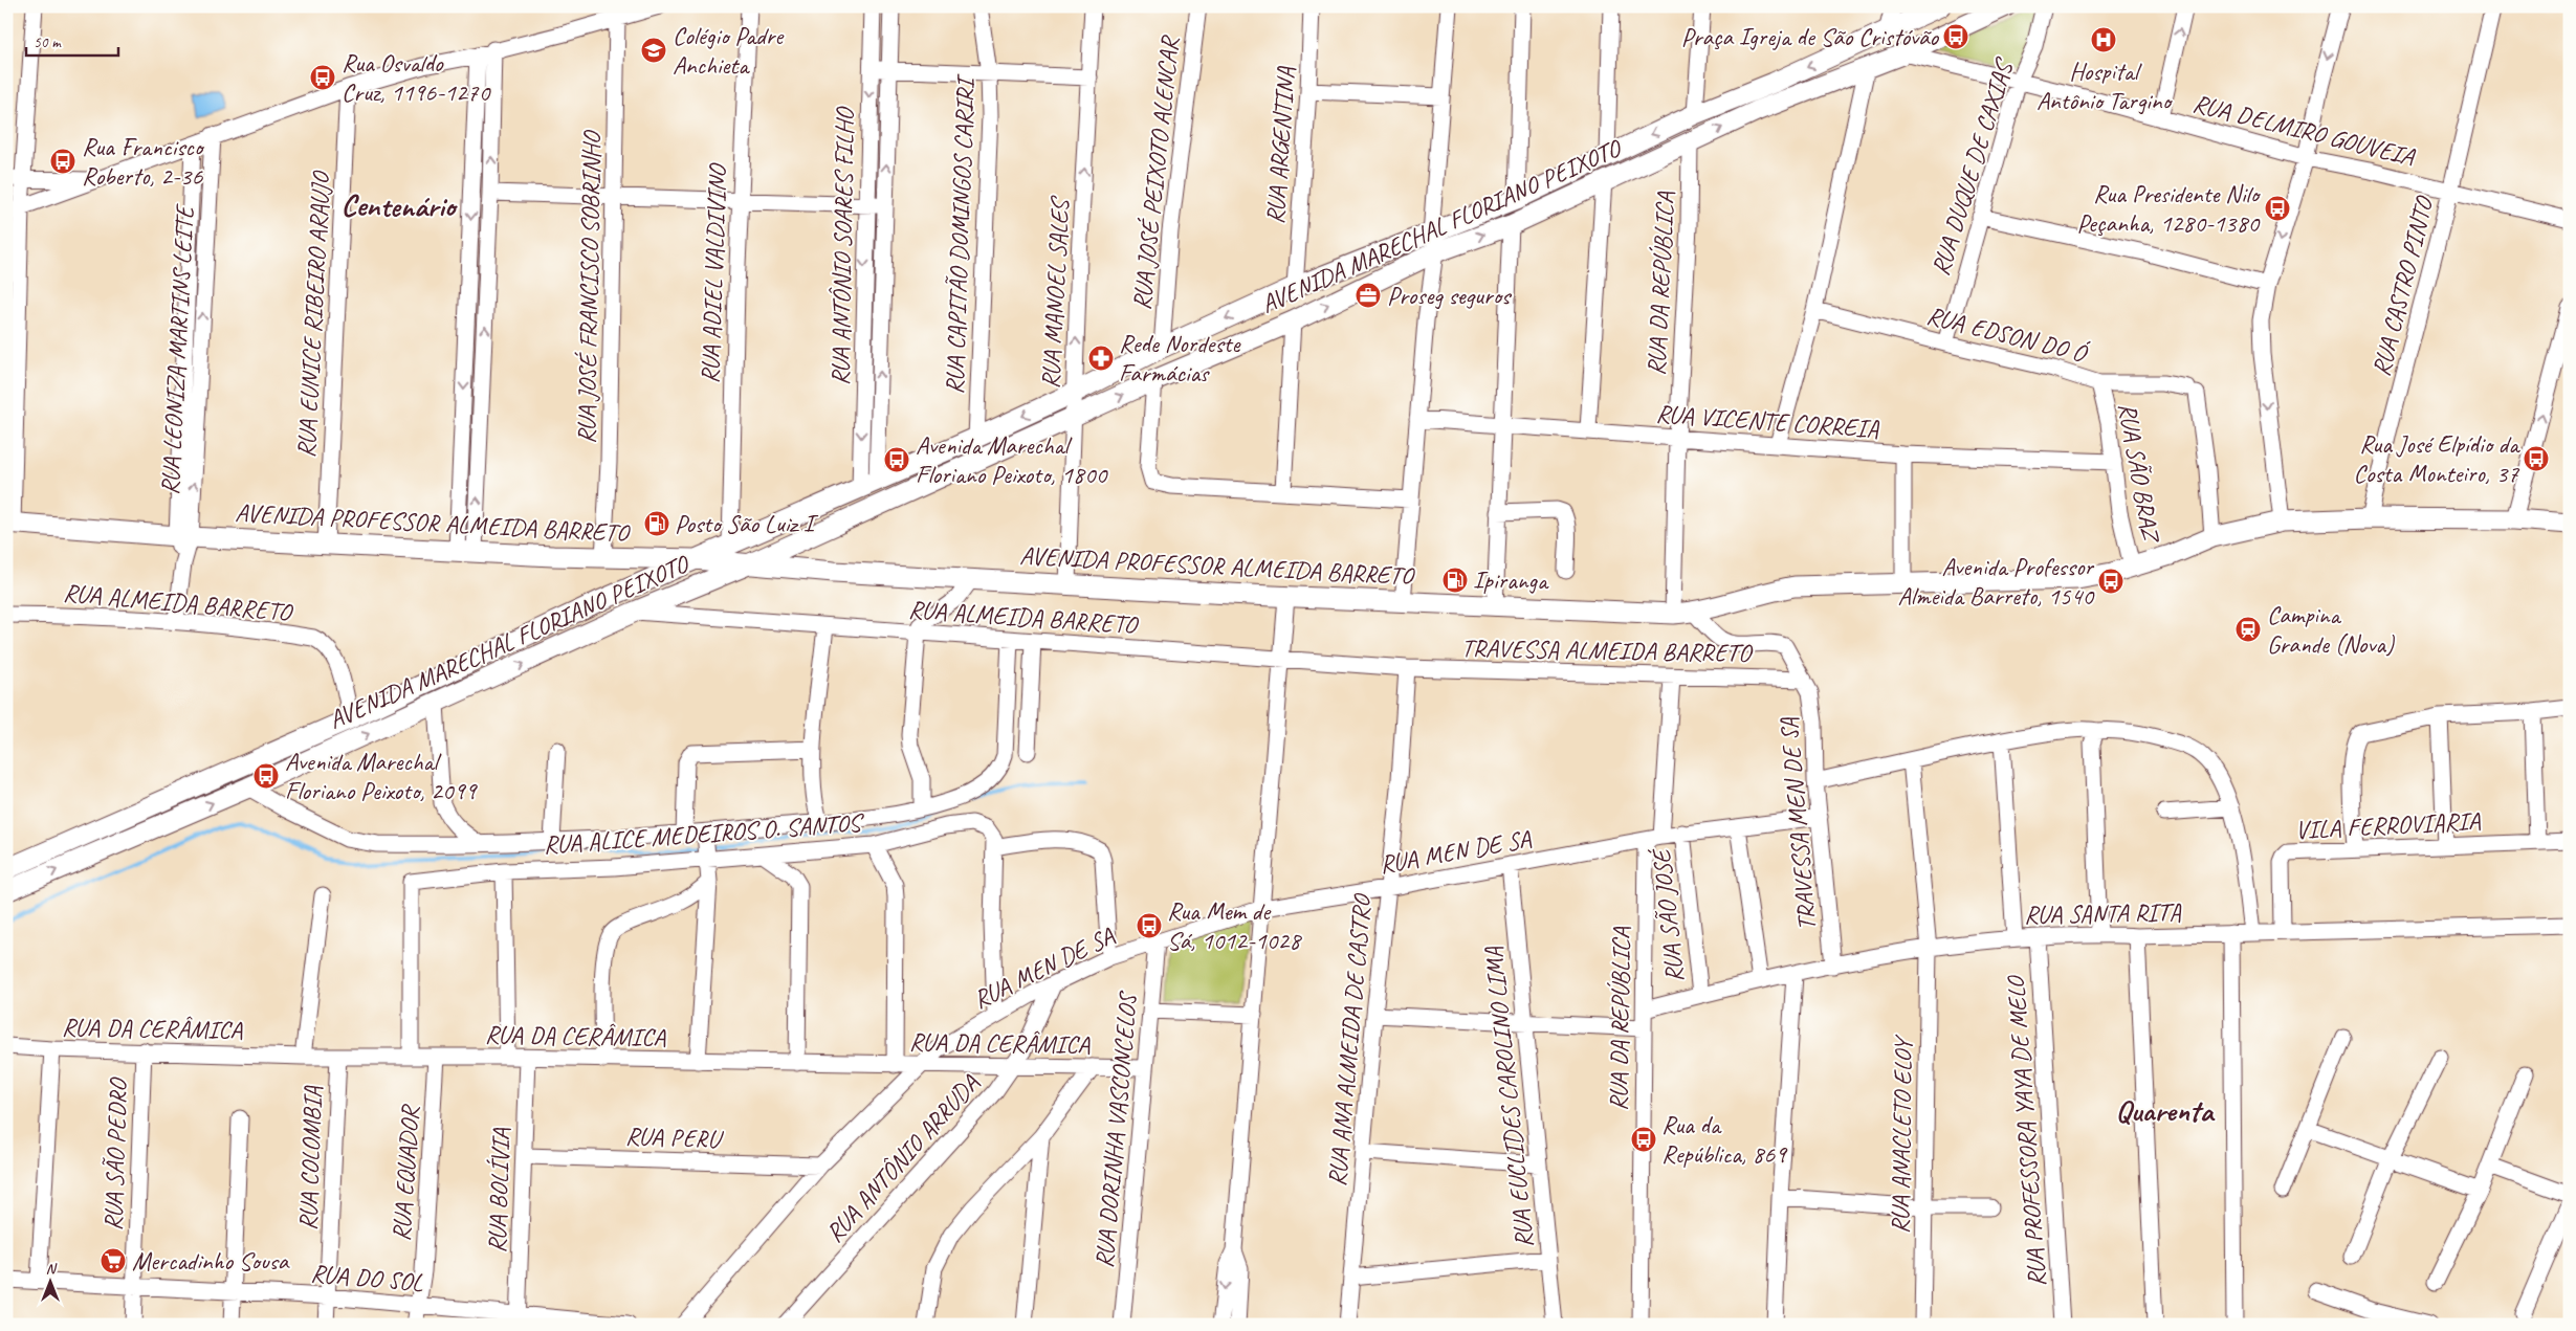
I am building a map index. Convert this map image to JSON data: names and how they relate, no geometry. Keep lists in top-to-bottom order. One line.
{"streets":{"main road":["AVENIDA MARECHAL FLORIANO PEIXOTO","AVENIDA PROFESSOR ALMEIDA BARRETO"],"street":["RUA DELMIRO GOUVEIA","RUA ARGENTINA","RUA DUQUE DE CAXIAS","RUA JOSÉ PEIXOTO ALENCAR","RUA CAPITÃO DOMINGOS CARIRI","RUA ANTÔNIO SOARES FILHO","RUA ADIEL VALDIVINO","RUA DA REPÚBLICA","RUA CASTRO PINTO","RUA JOSÉ FRANCISCO SOBRINHO","RUA MANOEL SALES","RUA EUNICE RIBEIRO ARAUJO","RUA EDSON DO Ó","RUA LEONIZA MARTINS LEITE","RUA VICENTE CORREIA","RUA SÃO BRAZ","RUA ALMEIDA BARRETO","TRAVESSA ALMEIDA BARRETO","TRAVESSA MEN DE SA","VILA FERROVIARIA","RUA ALICE MEDEIROS O. SANTOS","RUA MEN DE SA","RUA SANTA RITA","RUA SÃO JOSÉ","RUA DA CERÂMICA","RUA ANA ALMEIDA DE CASTRO","RUA EUCLIDES CAROLINO LIMA","RUA DORINHA VASCONCELOS","RUA PROFESSORA YAYA DE MELO","RUA ANACLETO ELOY","RUA PERU","RUA SÃO PEDRO","RUA COLOMBIA","RUA ANTÔNIO ARRUDA","RUA EQUADOR","RUA BOLÍVIA","RUA DO SOL"]},"crossings":[["RUA DELMIRO GOUVEIA","RUA DUQUE DE CAXIAS"],["RUA DELMIRO GOUVEIA","AVENIDA MARECHAL FLORIANO PEIXOTO"],["RUA DELMIRO GOUVEIA","RUA CASTRO PINTO"],["RUA ARGENTINA","AVENIDA MARECHAL FLORIANO PEIXOTO"],["RUA DUQUE DE CAXIAS","RUA EDSON DO Ó"],["RUA JOSÉ PEIXOTO ALENCAR","AVENIDA MARECHAL FLORIANO PEIXOTO"],["AVENIDA MARECHAL FLORIANO PEIXOTO","RUA CAPITÃO DOMINGOS CARIRI"],["AVENIDA MARECHAL FLORIANO PEIXOTO","RUA ANTÔNIO SOARES FILHO"],["AVENIDA MARECHAL FLORIANO PEIXOTO","RUA ADIEL VALDIVINO"],["AVENIDA MARECHAL FLORIANO PEIXOTO","RUA DA REPÚBLICA"],["AVENIDA MARECHAL FLORIANO PEIXOTO","RUA MANOEL SALES"],["AVENIDA MARECHAL FLORIANO PEIXOTO","AVENIDA PROFESSOR ALMEIDA BARRETO"],["AVENIDA MARECHAL FLORIANO PEIXOTO","RUA ALMEIDA BARRETO"],["AVENIDA MARECHAL FLORIANO PEIXOTO","RUA ALICE MEDEIROS O. SANTOS"],["RUA DA REPÚBLICA","RUA VICENTE CORREIA"],["RUA DA REPÚBLICA","AVENIDA PROFESSOR ALMEIDA BARRETO"],["RUA DA REPÚBLICA","RUA MEN DE SA"],["RUA DA REPÚBLICA","RUA SANTA RITA"],["RUA CASTRO PINTO","AVENIDA PROFESSOR ALMEIDA BARRETO"],["RUA JOSÉ FRANCISCO SOBRINHO","AVENIDA PROFESSOR ALMEIDA BARRETO"],["RUA MANOEL SALES","AVENIDA PROFESSOR ALMEIDA BARRETO"],["RUA EUNICE RIBEIRO ARAUJO","AVENIDA PROFESSOR ALMEIDA BARRETO"],["RUA EDSON DO Ó","RUA SÃO BRAZ"],["RUA EDSON DO Ó","AVENIDA PROFESSOR ALMEIDA BARRETO"],["RUA LEONIZA MARTINS LEITE","AVENIDA PROFESSOR ALMEIDA BARRETO"],["RUA VICENTE CORREIA","RUA SÃO BRAZ"],["RUA SÃO BRAZ","AVENIDA PROFESSOR ALMEIDA BARRETO"],["AVENIDA PROFESSOR ALMEIDA BARRETO","TRAVESSA MEN DE SA"],["RUA ALMEIDA BARRETO","TRAVESSA ALMEIDA BARRETO"],["RUA ALMEIDA BARRETO","RUA ALICE MEDEIROS O. SANTOS"],["RUA ALMEIDA BARRETO","RUA ANA ALMEIDA DE CASTRO"],["TRAVESSA ALMEIDA BARRETO","TRAVESSA MEN DE SA"],["TRAVESSA ALMEIDA BARRETO","RUA ANA ALMEIDA DE CASTRO"],["TRAVESSA MEN DE SA","RUA MEN DE SA"],["TRAVESSA MEN DE SA","RUA SANTA RITA"],["VILA FERROVIARIA","RUA SANTA RITA"],["RUA ALICE MEDEIROS O. SANTOS","RUA DA CERÂMICA"],["RUA MEN DE SA","RUA SÃO JOSÉ"],["RUA MEN DE SA","RUA DA CERÂMICA"],["RUA MEN DE SA","RUA ANA ALMEIDA DE CASTRO"],["RUA MEN DE SA","RUA EUCLIDES CAROLINO LIMA"],["RUA MEN DE SA","RUA DORINHA VASCONCELOS"],["RUA MEN DE SA","RUA PERU"],["RUA MEN DE SA","RUA ANTÔNIO ARRUDA"],["RUA SANTA RITA","RUA SÃO JOSÉ"],["RUA SANTA RITA","RUA PROFESSORA YAYA DE MELO"],["RUA SANTA RITA","RUA ANACLETO ELOY"],["RUA DA CERÂMICA","RUA DORINHA VASCONCELOS"],["RUA DA CERÂMICA","RUA SÃO PEDRO"],["RUA DA CERÂMICA","RUA COLOMBIA"],["RUA DA CERÂMICA","RUA ANTÔNIO ARRUDA"],["RUA DA CERÂMICA","RUA EQUADOR"],["RUA DA CERÂMICA","RUA BOLÍVIA"],["RUA PERU","RUA BOLÍVIA"],["RUA SÃO PEDRO","RUA DO SOL"],["RUA COLOMBIA","RUA DO SOL"],["RUA EQUADOR","RUA DO SOL"],["RUA BOLÍVIA","RUA DO SOL"]],"one_way":["RUA MANOEL SALES"],"districts":["Centenário","Quarenta"],"places":{"bus stop":["Praça Igreja de São Cristóvão","Rua Osvaldo Cruz, 1196-1270","Rua Francisco Roberto, 2-36","Rua Presidente Nilo Peçanha, 1280-1380","Rua José Elpídio da Costa Monteiro, 37","Avenida Marechal Floriano Peixoto, 1800","Avenida Professor Almeida Barreto, 1540","Avenida Marechal Floriano Peixoto, 2099","Rua Mem de Sá, 1012-1028","Rua da República, 869"],"hospital":["Hospital Antônio Targino"],"school or university":["Colégio Padre Anchieta"],"office":["Proseg seguros"],"pharmacy":["Rede Nordeste Farmácias"],"fuel station":["Posto São Luiz I","Ipiranga"],"station":["Campina Grande (Nova)"],"supermarket":["Mercadinho Sousa"]},"scale_bar":"50 m","north":"top"}
